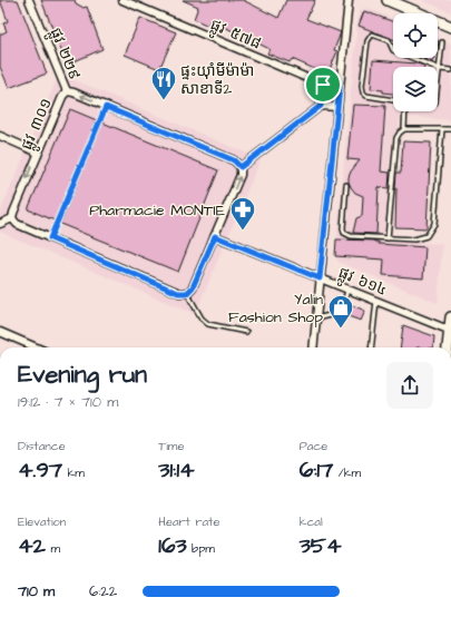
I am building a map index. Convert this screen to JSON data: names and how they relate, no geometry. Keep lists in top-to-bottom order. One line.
{"streets":{"street":["ផ្លូវ ៥៧៨","ផ្លូវ ២២៩","ផ្លូវ ៣០១","ផ្លូវ ៦១៤"]},"crossings":[["ផ្លូវ ២២៩","ផ្លូវ ៣០១"]],"one_way":["ផ្លូវ ៣០១"],"places":{"restaurant":["ផ្ទះយ៉ាំមីម៉ាម៉ា សាខាទី2"],"pharmacy":["Pharmacie MONTIE"],"shop":["Yalin Fashion Shop"]},"page":{"heading":["Evening run","19:12 · 7 × 710 m"],"stats":[["Distance","4.97 km"],["Time","31:14"],["Pace","6:17 /km"],["Elevation","42 m"],["Heart rate","163 bpm"],["kcal","354"]],"list":[{"name":"710 m","note":"6:22"}]}}
